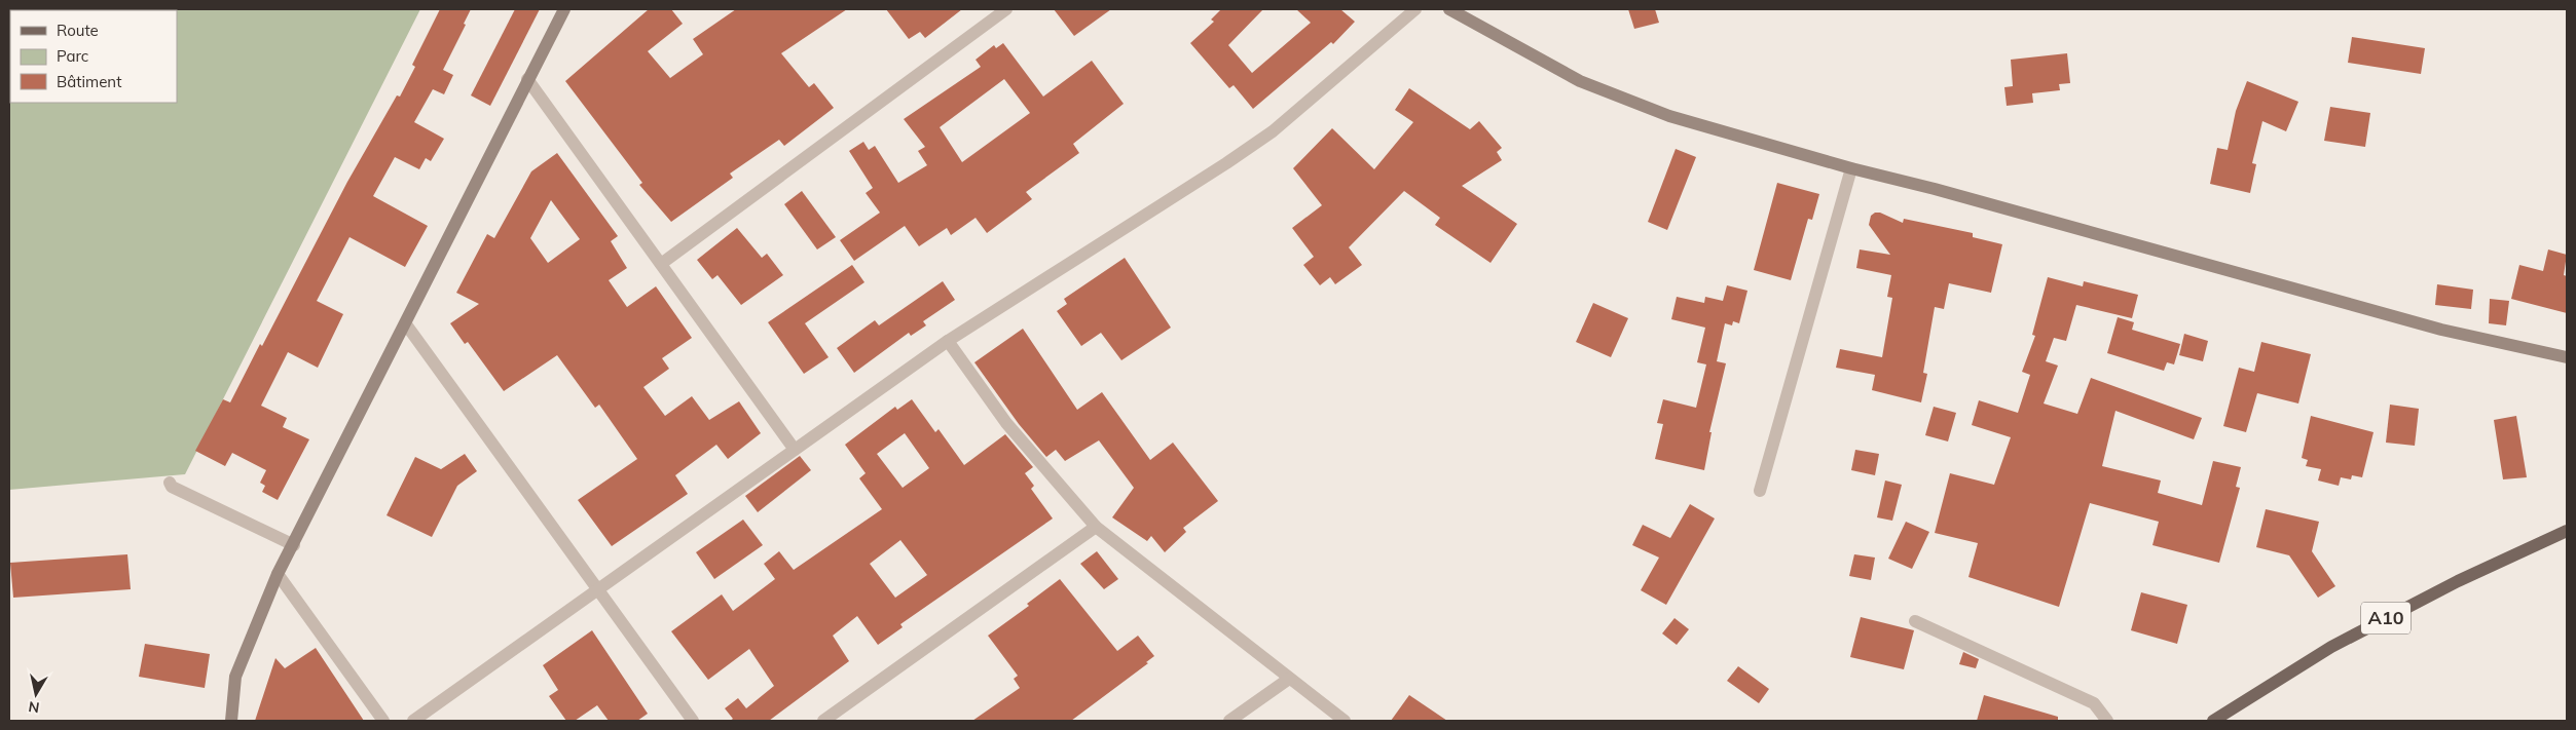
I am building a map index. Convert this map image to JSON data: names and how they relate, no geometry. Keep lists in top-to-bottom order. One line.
{"streets":{"main road":["A10"]},"legend":["Route","Parc","Bâtiment"],"north":"bottom"}
